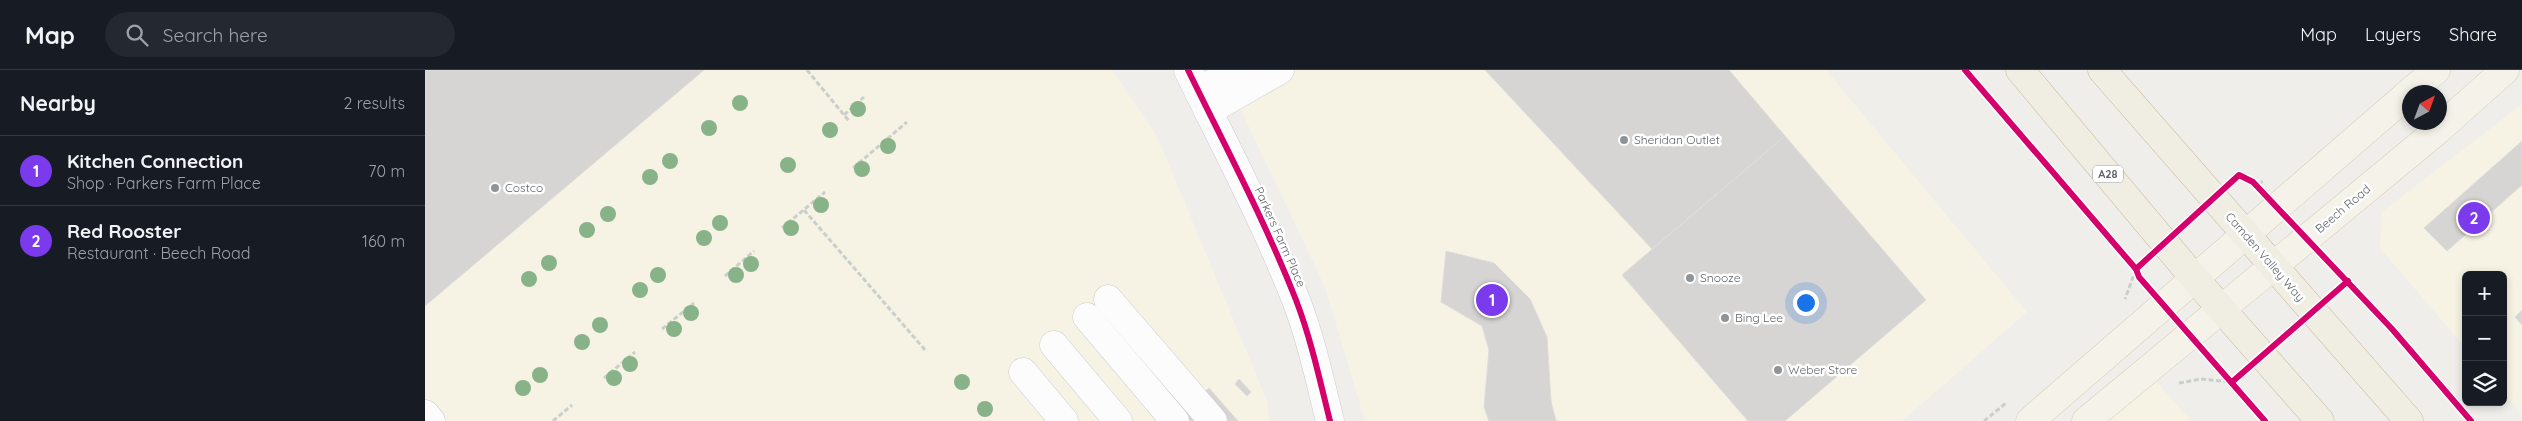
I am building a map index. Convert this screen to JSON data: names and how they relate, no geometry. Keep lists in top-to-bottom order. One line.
{"streets":{"highway":["A28","Camden Valley Way"],"main road":["Beech Road"],"street":["Parkers Farm Place"]},"crossings":[["A28","Beech Road"],["Beech Road","Camden Valley Way"]],"places":["Sheridan Outlet","Costco","Snooze","Bing Lee","Weber Store"],"north":"top right","page":{"header":"Map","search":"Search here","nav":["Map","Layers","Share"],"heading":["Nearby","2 results"],"list":[{"mark":"1","name":"Kitchen Connection","note":"Shop · Parkers Farm Place","value":"70 m"},{"mark":"2","name":"Red Rooster","note":"Restaurant · Beech Road","value":"160 m"}],"pins":["2","1"],"map_buttons":["+","−"]}}
